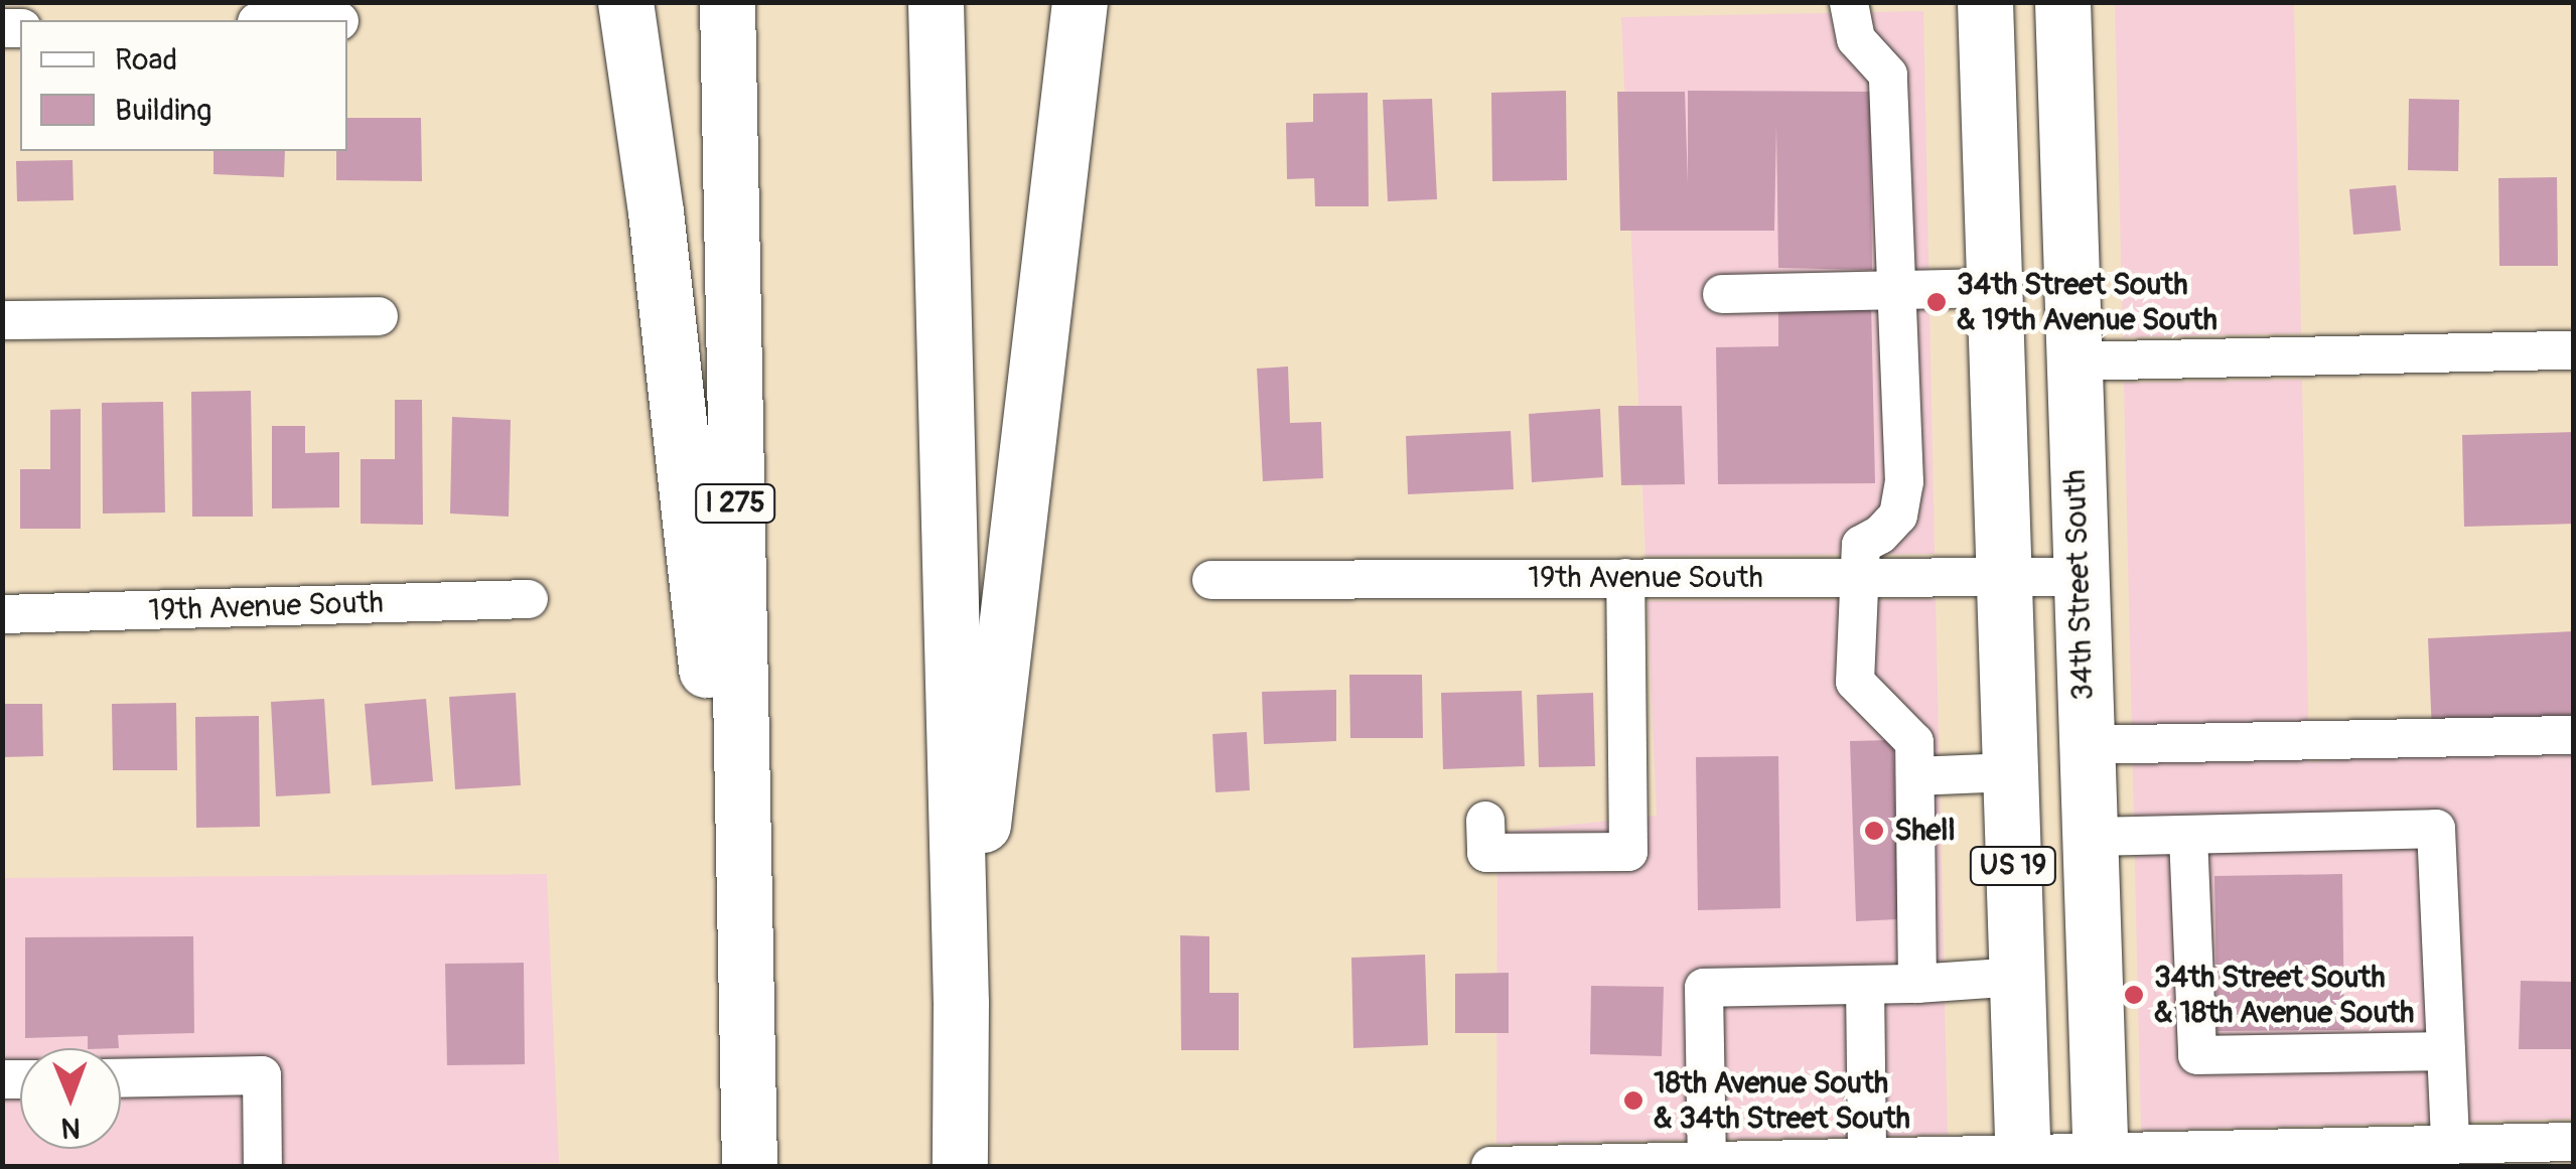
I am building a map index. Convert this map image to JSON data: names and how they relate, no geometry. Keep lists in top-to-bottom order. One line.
{"streets":{"highway":["I 275","34th Street South","US 19"],"street":["19th Avenue South"]},"crossings":[["19th Avenue South","34th Street South"],["19th Avenue South","US 19"]],"places":["34th Street South & 19th Avenue South","Shell","34th Street South & 18th Avenue South","18th Avenue South & 34th Street South"],"legend":["Road","Building"],"north":"bottom"}
